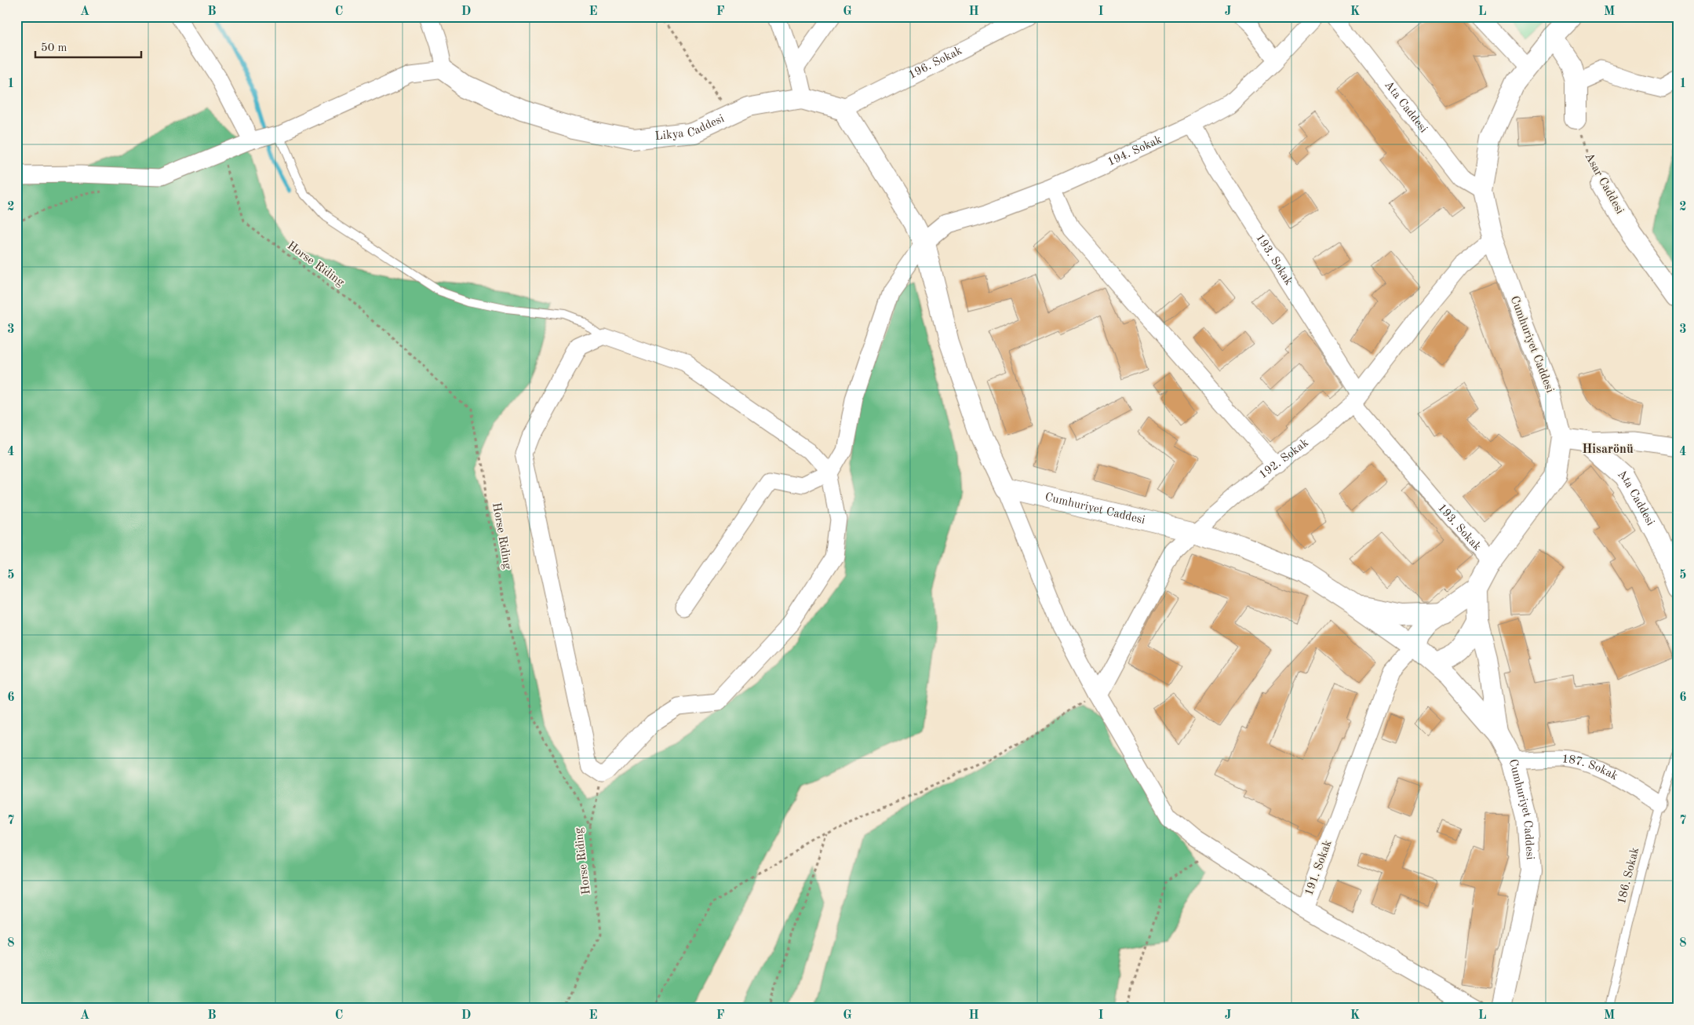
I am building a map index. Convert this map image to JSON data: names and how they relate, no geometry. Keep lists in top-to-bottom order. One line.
{"streets":{"street":["196. Sokak","Ata Caddesi","Likya Caddesi","194. Sokak","Asar Caddesi","193. Sokak","Cumhuriyet Caddesi","192. Sokak","187. Sokak","191. Sokak"],"lane":["186. Sokak"],"path":["Horse Riding"]},"crossings":[["196. Sokak","Likya Caddesi"],["Ata Caddesi","Cumhuriyet Caddesi"],["194. Sokak","193. Sokak"],["193. Sokak","Cumhuriyet Caddesi"],["193. Sokak","192. Sokak"],["Cumhuriyet Caddesi","192. Sokak"],["Cumhuriyet Caddesi","187. Sokak"],["Cumhuriyet Caddesi","191. Sokak"],["187. Sokak","186. Sokak"]],"districts":["Hisarönü"],"scale_bar":"50 m","grid":{"columns":["A","B","C","D","E","F","G","H","I","J","K","L","M"],"rows":["1","2","3","4","5","6","7","8"]}}
